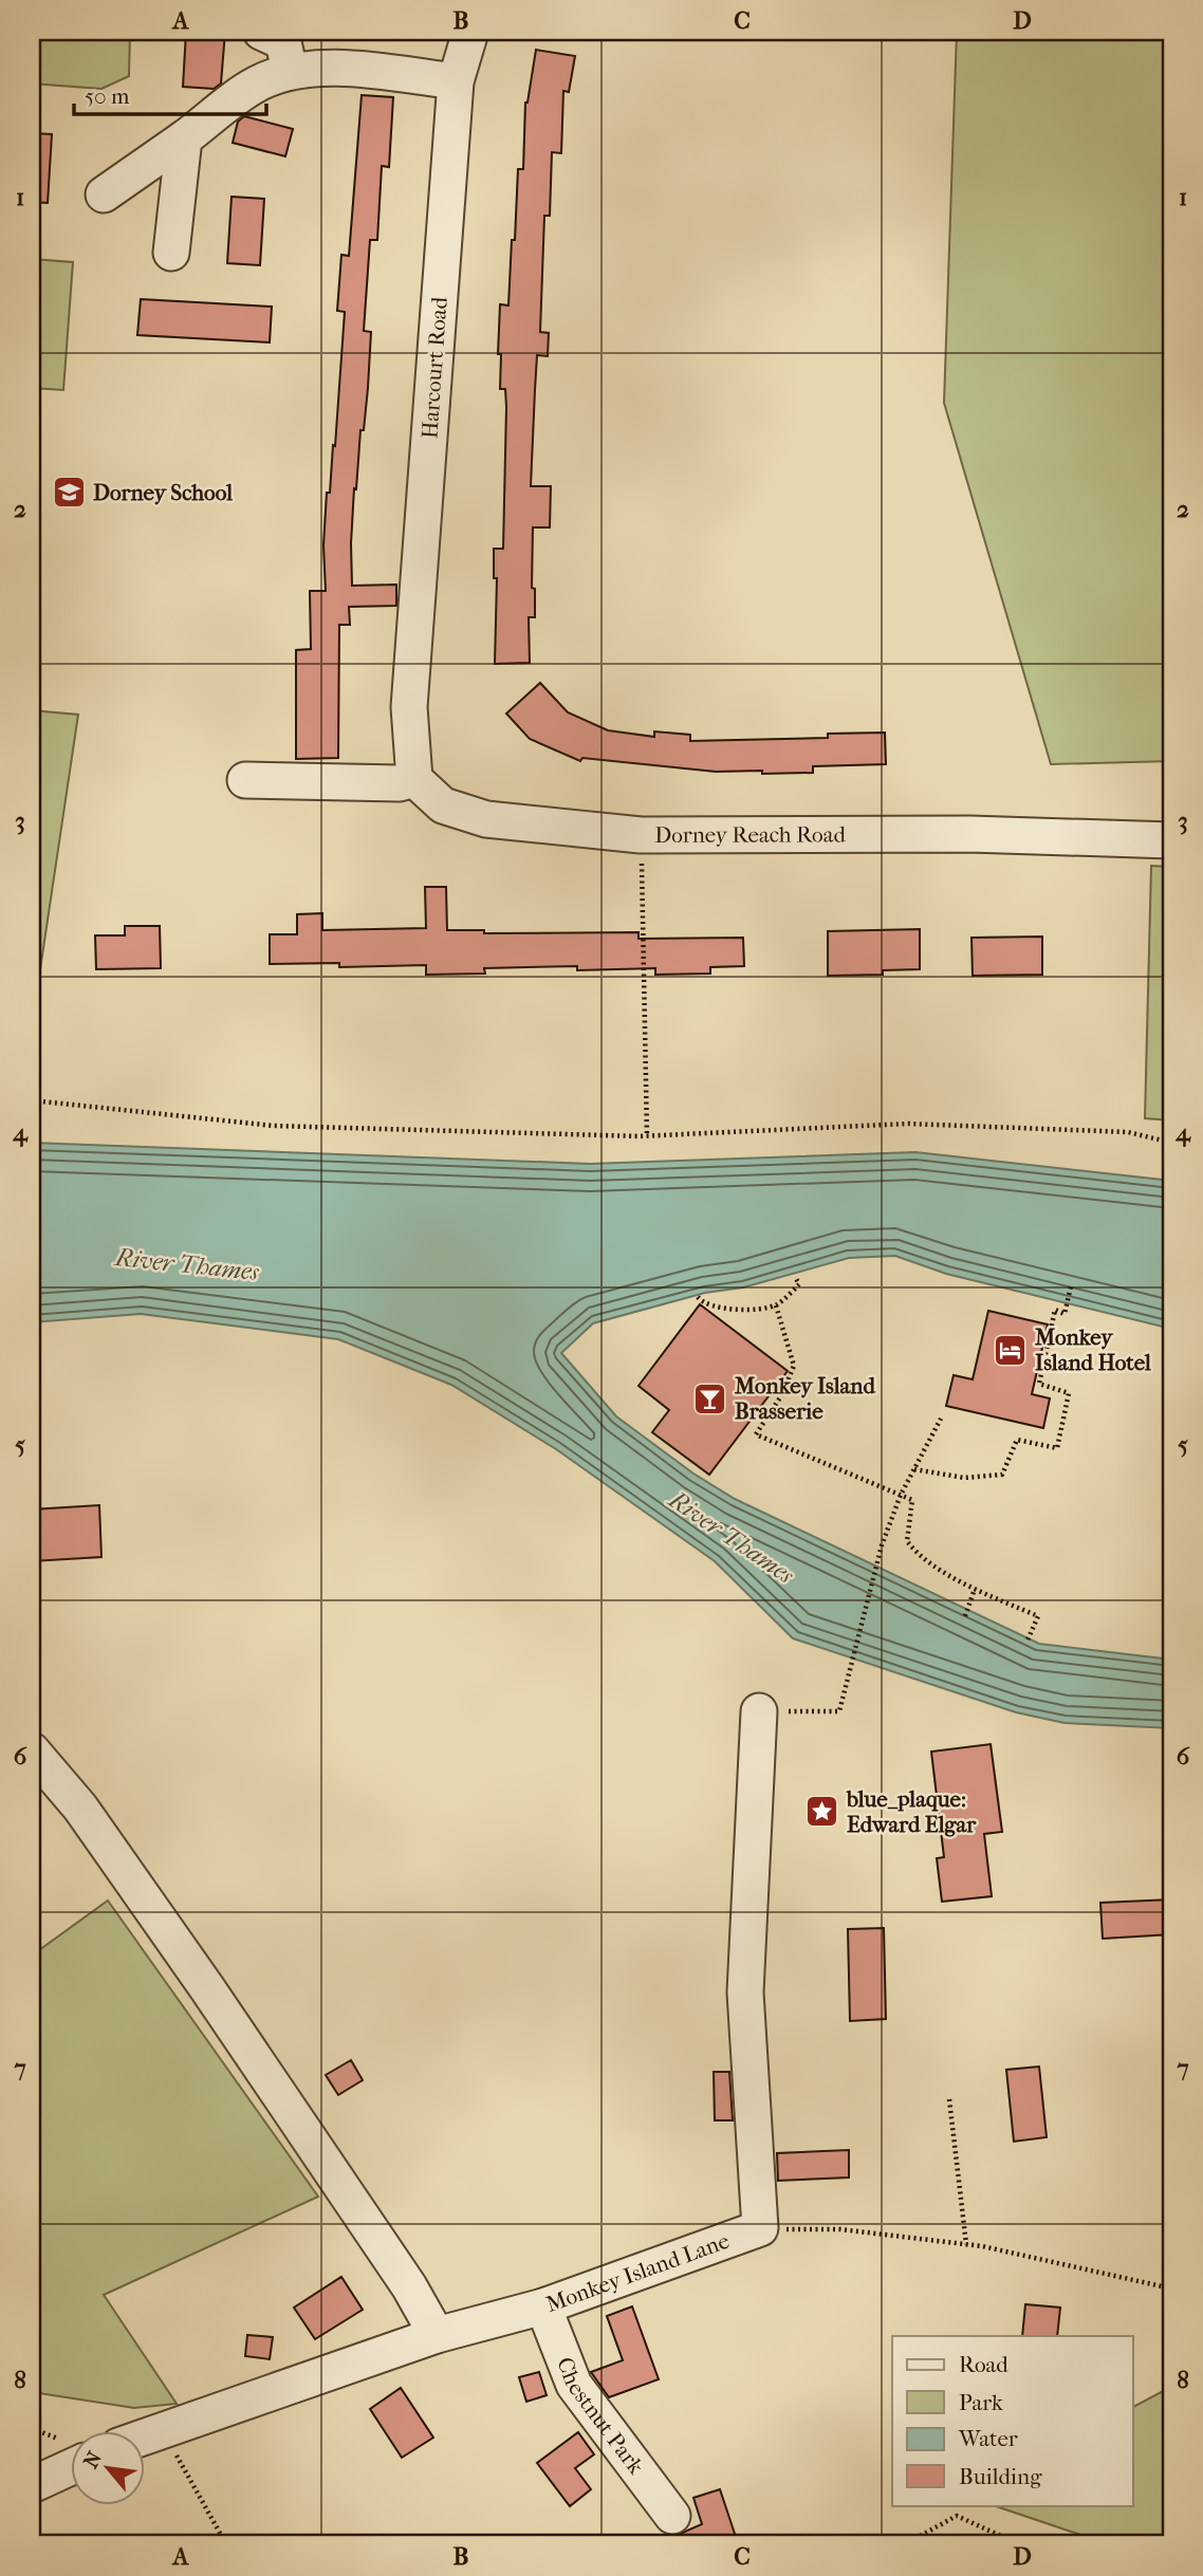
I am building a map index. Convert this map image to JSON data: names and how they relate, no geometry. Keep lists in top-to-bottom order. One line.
{"streets":{"street":["Harcourt Road","Dorney Reach Road","Monkey Island Lane","Chestnut Park"]},"crossings":[["Harcourt Road","Dorney Reach Road"],["Monkey Island Lane","Chestnut Park"]],"water":["River Thames"],"places":{"school or university":["Dorney School"],"hotel":["Monkey Island Hotel"],"bar":["Monkey Island Brasserie"],"place":["blue_plaque: Edward Elgar"]},"legend":["Road","Park","Water","Building"],"scale_bar":"50 m","north":"top left","grid":{"columns":["A","B","C","D"],"rows":["1","2","3","4","5","6","7","8"]}}
